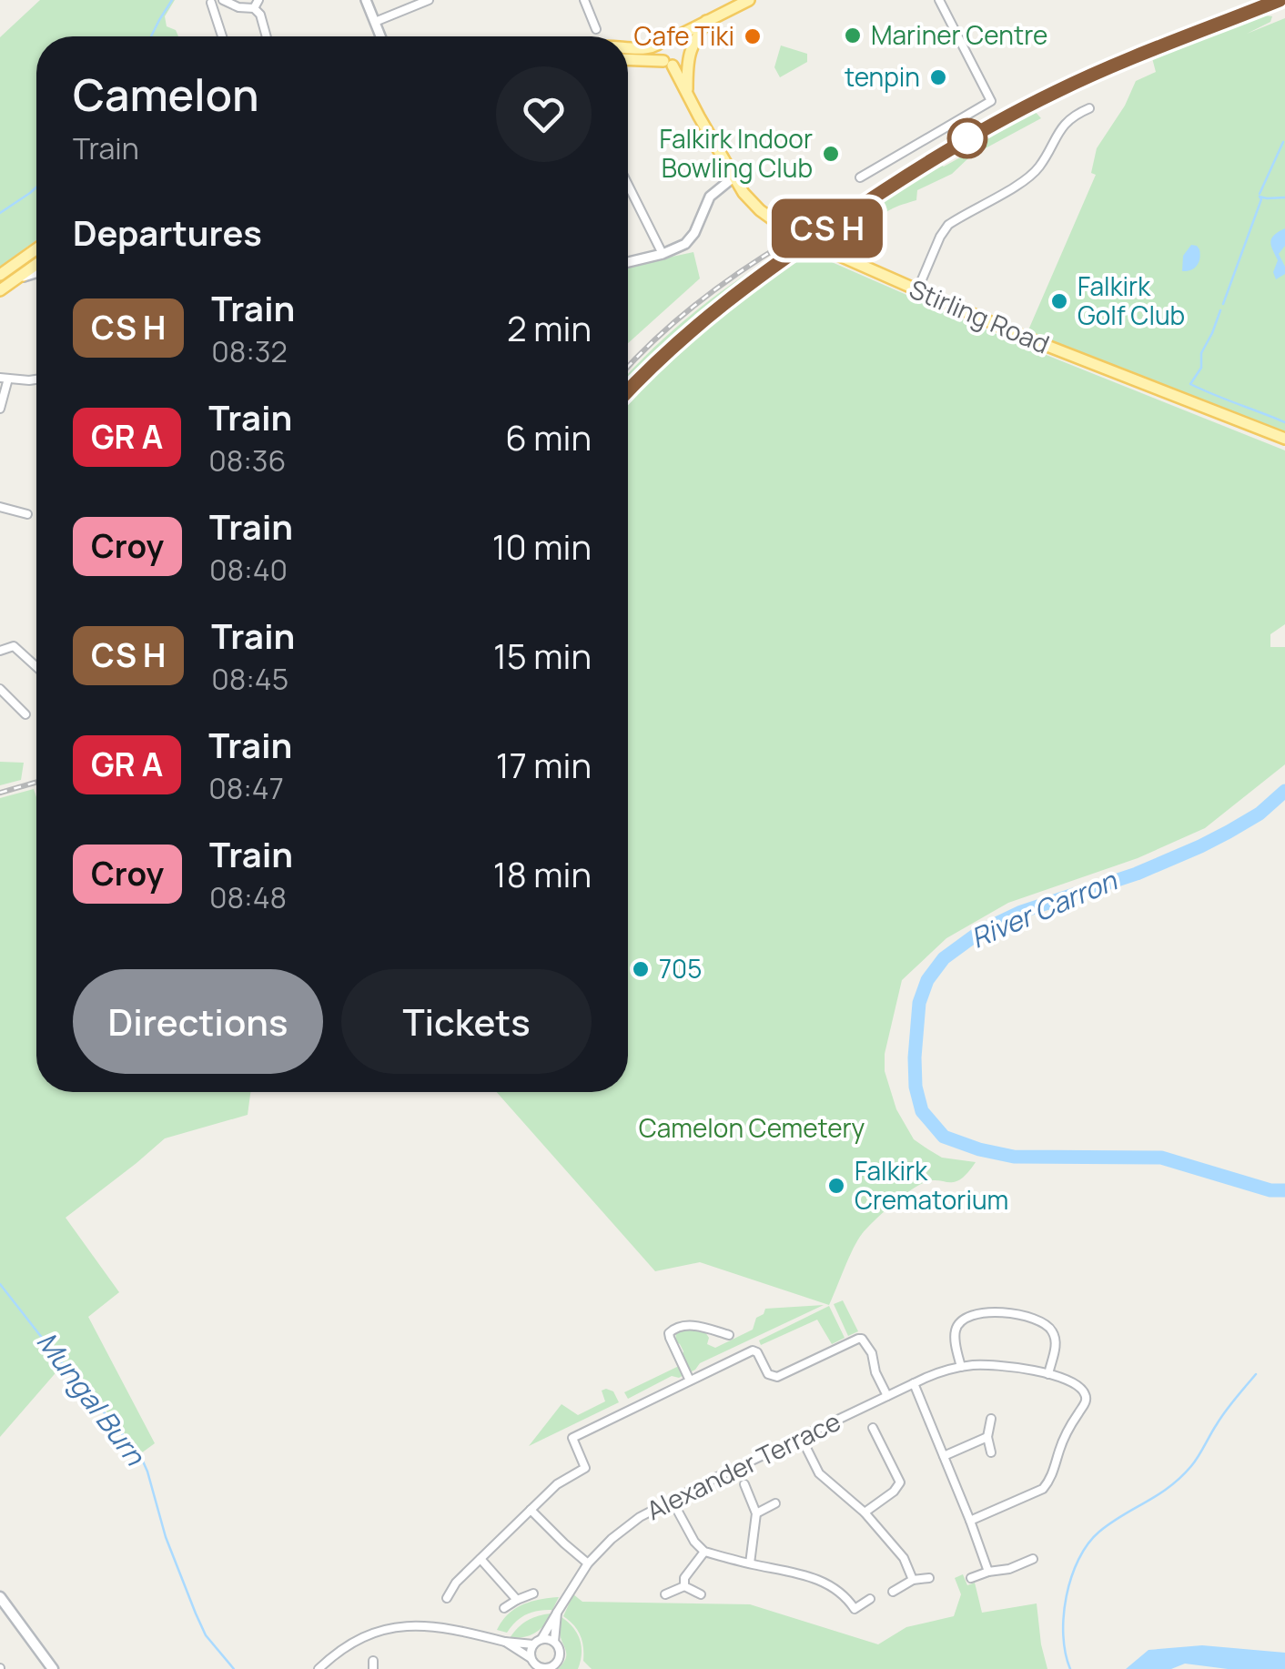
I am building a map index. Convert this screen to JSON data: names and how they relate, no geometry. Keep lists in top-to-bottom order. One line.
{"streets":{"main road":["Stirling Road"],"street":["Alexander Terrace"]},"water":["River Carron","Mungal Burn"],"parks":["Camelon Cemetery"],"places":["Mariner Centre","Cafe Tiki","tenpin","Falkirk Indoor Bowling Club","Falkirk Golf Club","705","Falkirk Crematorium"],"page":{"on_map":"CS H","heading":[["Camelon","Train"],"Departures"],"list":[{"mark":"CS H","name":"Train","note":"08:32","value":"2 min"},{"mark":"GR A","name":"Train","note":"08:36","value":"6 min"},{"mark":"Croy","name":"Train","note":"08:40","value":"10 min"},{"mark":"CS H","name":"Train","note":"08:45","value":"15 min"},{"mark":"GR A","name":"Train","note":"08:47","value":"17 min"},{"mark":"Croy","name":"Train","note":"08:48","value":"18 min"}],"buttons":["Directions","Tickets"]}}
